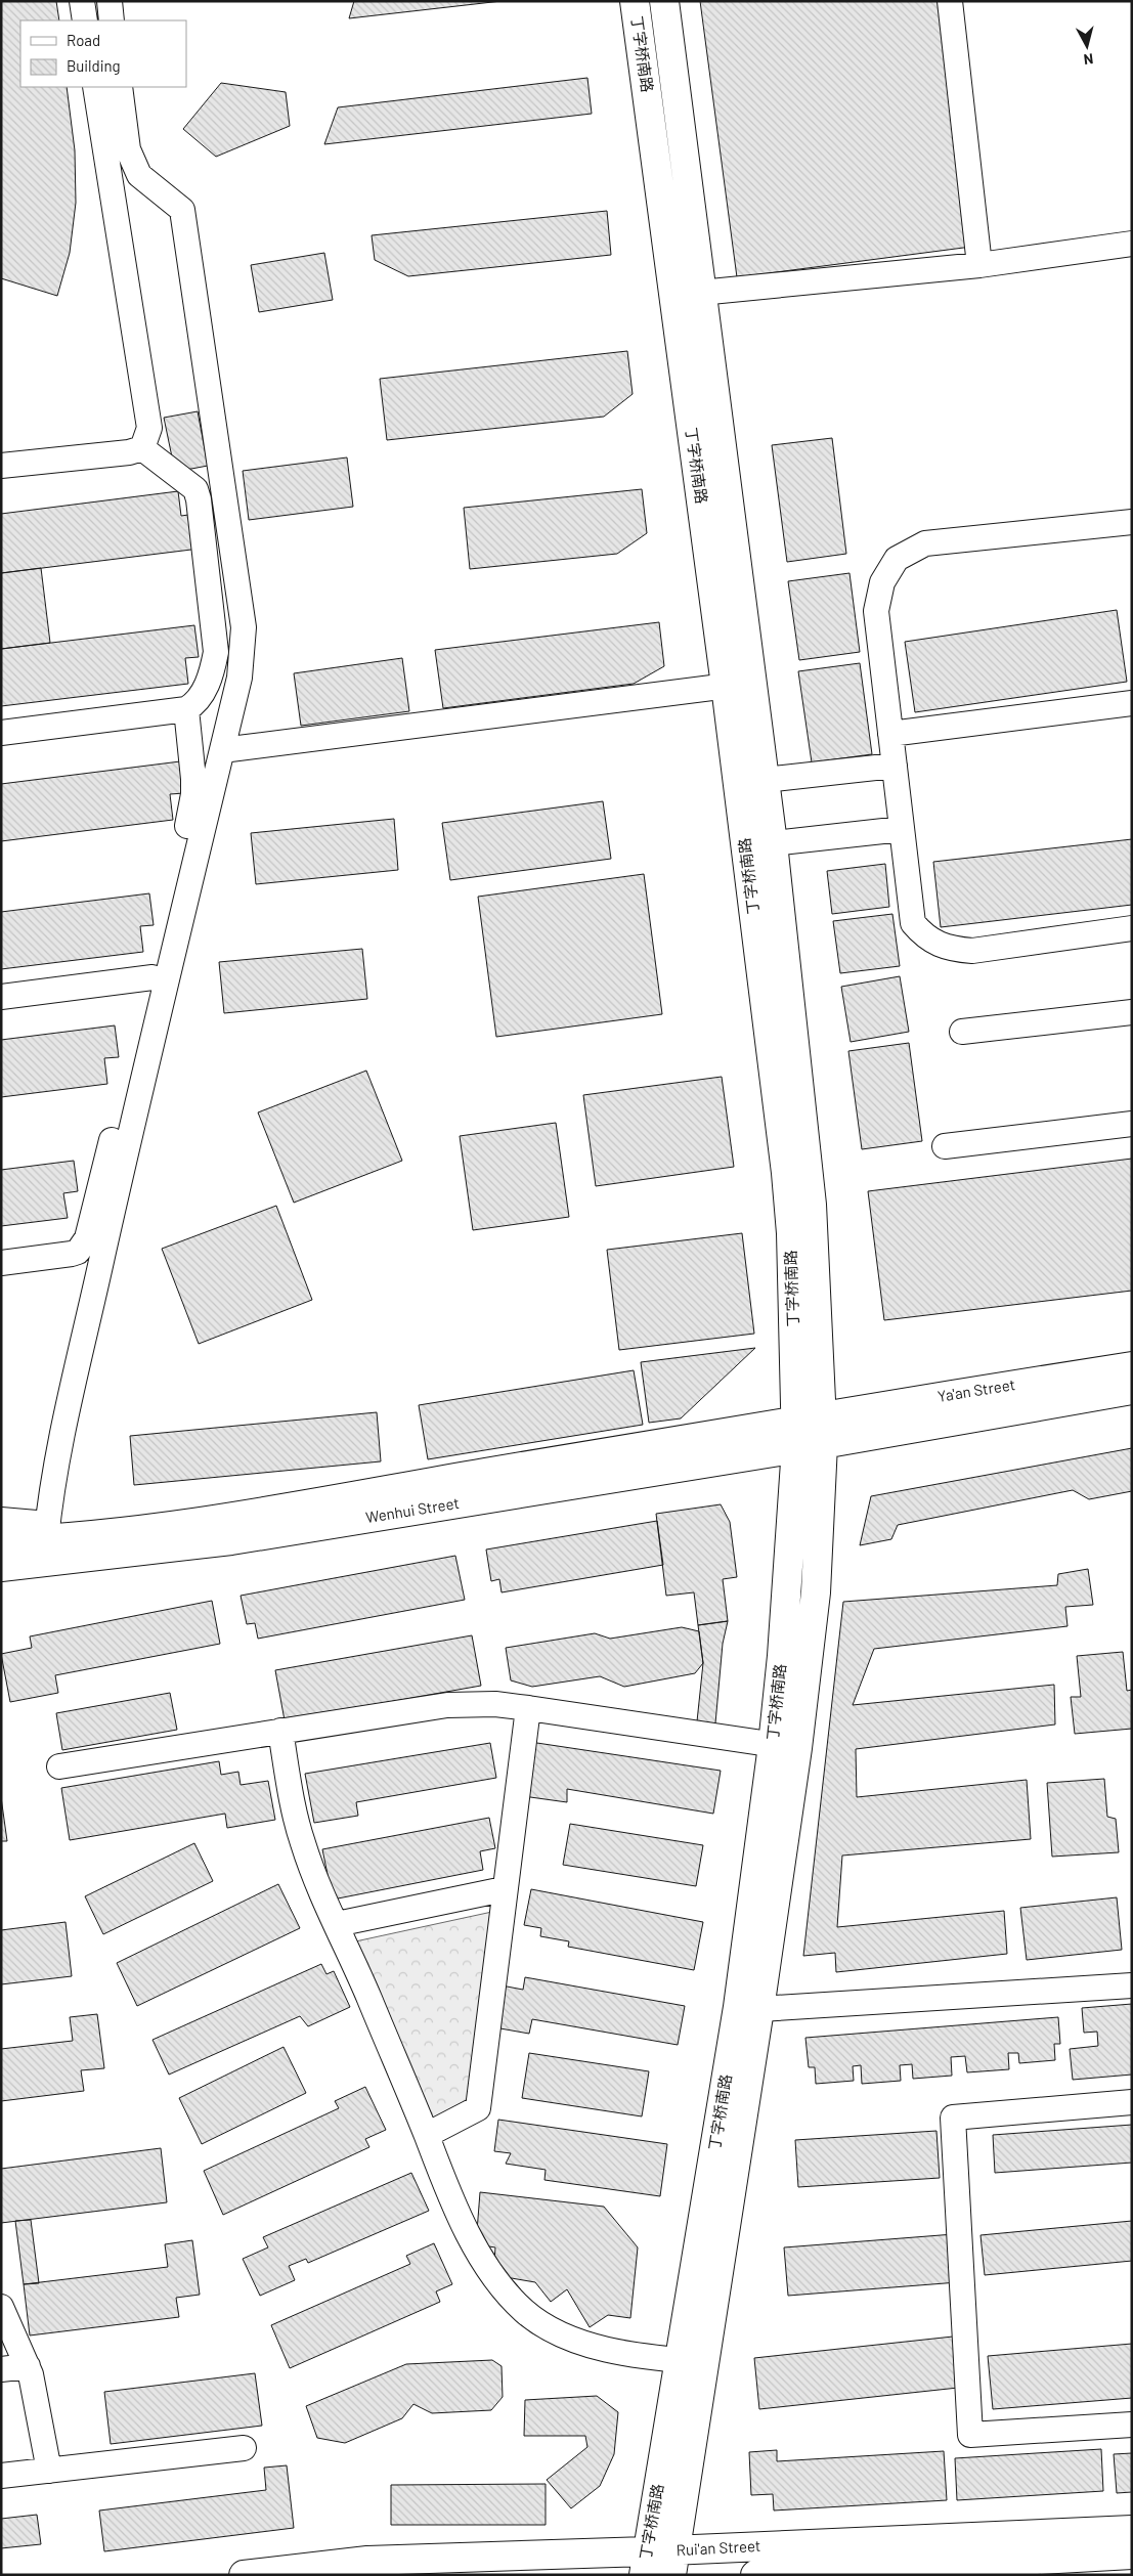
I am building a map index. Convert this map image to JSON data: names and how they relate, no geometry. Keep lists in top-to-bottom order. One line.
{"streets":{"main road":["丁字桥南路","Ya'an Street","Wenhui Street","Rui'an Street"]},"crossings":[["丁字桥南路","Ya'an Street"],["丁字桥南路","Wenhui Street"],["丁字桥南路","Rui'an Street"],["Ya'an Street","Wenhui Street"]],"legend":["Road","Building"],"north":"bottom"}
